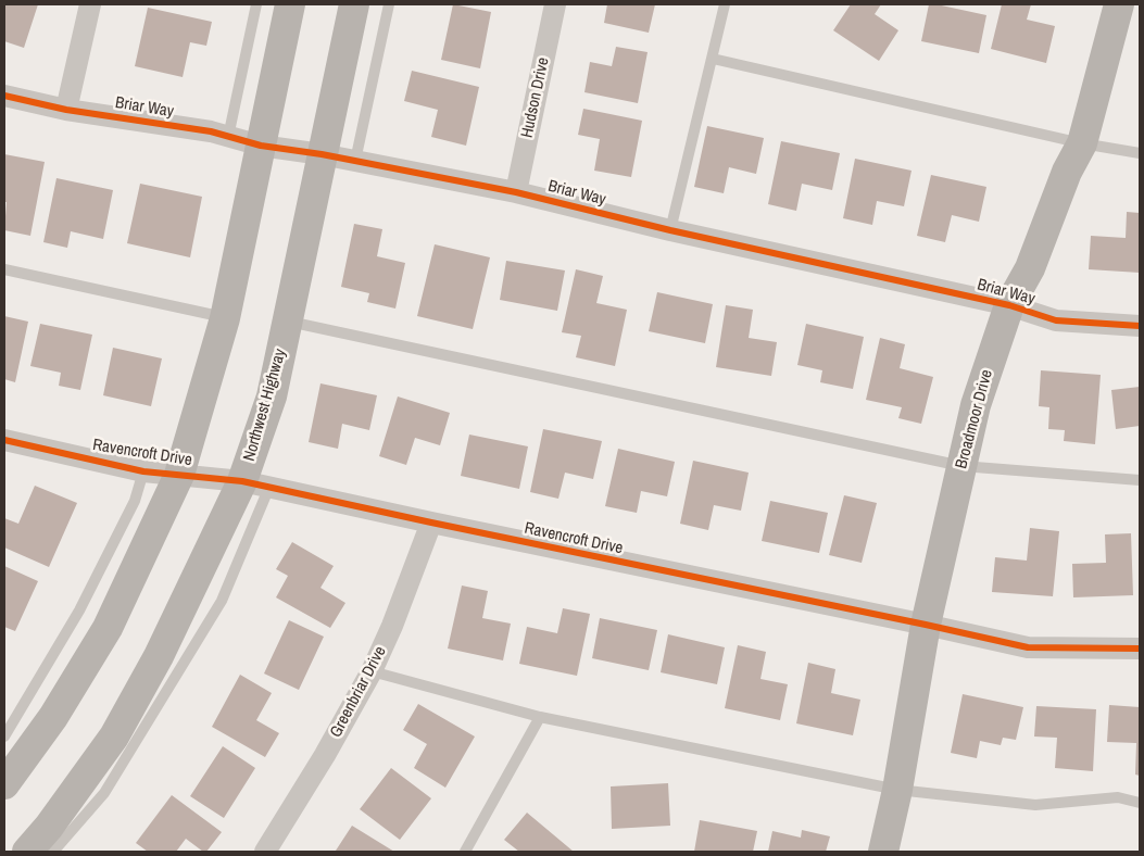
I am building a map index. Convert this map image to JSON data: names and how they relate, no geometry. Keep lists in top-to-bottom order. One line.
{"streets":{"main road":["Northwest Highway","Broadmoor Drive"],"street":["Hudson Drive","Briar Way","Ravencroft Drive","Greenbriar Drive"]},"crossings":[["Hudson Drive","Briar Way"],["Briar Way","Northwest Highway"],["Briar Way","Broadmoor Drive"],["Northwest Highway","Ravencroft Drive"],["Broadmoor Drive","Ravencroft Drive"],["Ravencroft Drive","Greenbriar Drive"]]}
